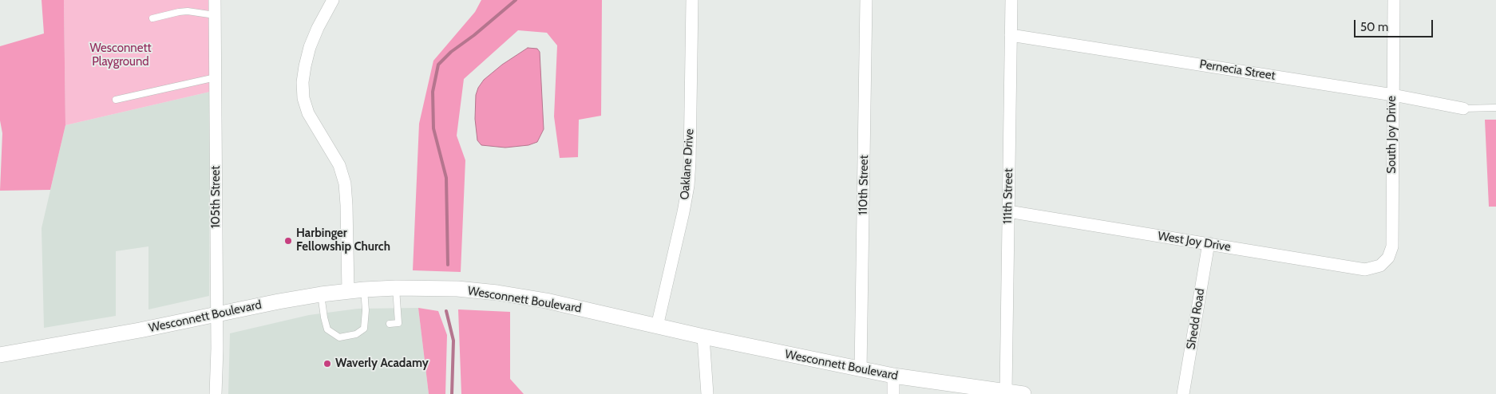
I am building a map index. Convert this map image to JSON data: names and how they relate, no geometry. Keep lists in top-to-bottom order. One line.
{"streets":{"street":["Pernecia Street","South Joy Drive","Oaklane Drive","110th Street","111th Street","105th Street","West Joy Drive","Wesconnett Boulevard","Shedd Road"]},"crossings":[["Pernecia Street","South Joy Drive"],["Pernecia Street","111th Street"],["South Joy Drive","West Joy Drive"],["Oaklane Drive","Wesconnett Boulevard"],["110th Street","Wesconnett Boulevard"],["111th Street","West Joy Drive"],["111th Street","Wesconnett Boulevard"],["105th Street","Wesconnett Boulevard"],["West Joy Drive","Shedd Road"]],"parks":["Wesconnett Playground"],"places":["Harbinger Fellowship Church","Waverly Acadamy"],"scale_bar":"50 m"}
